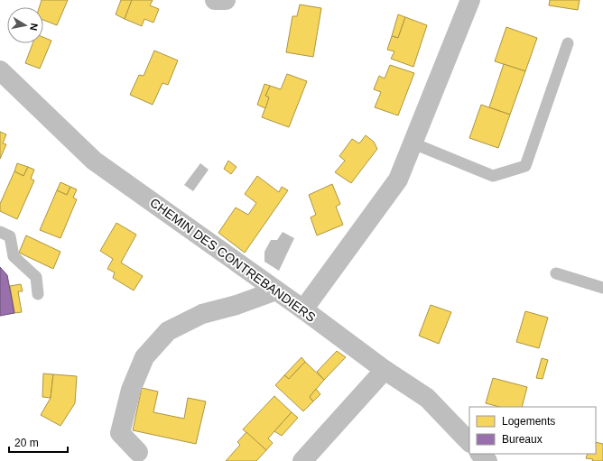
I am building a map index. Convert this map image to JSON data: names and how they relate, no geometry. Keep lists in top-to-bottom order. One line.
{"streets":{"street":["CHEMIN DES CONTREBANDIERS"]},"legend":["Logements","Bureaux"],"scale_bar":"20 m","north":"right"}
